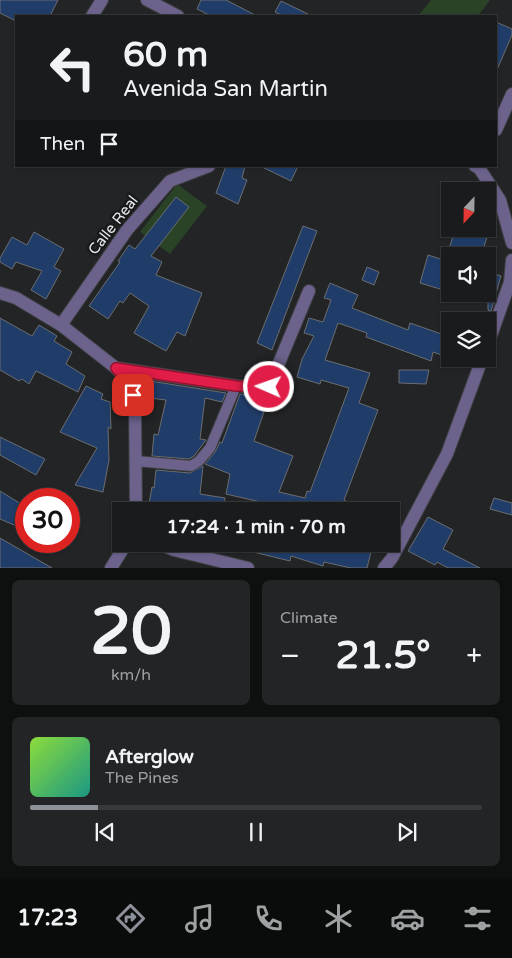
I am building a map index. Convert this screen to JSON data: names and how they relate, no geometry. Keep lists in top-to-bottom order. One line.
{"streets":{"street":["Calle Real"]},"north":"bottom","page":{"turn":["60 m","Avenida San Martin"],"then":"Then","limit":"30","trip":"17:24 · 1 min · 70 m","tile":[["20","km/h"],"Climate"],"heat":["−","21.5°","+"],"song":["Afterglow","The Pines"],"tabs":"17:23"}}
